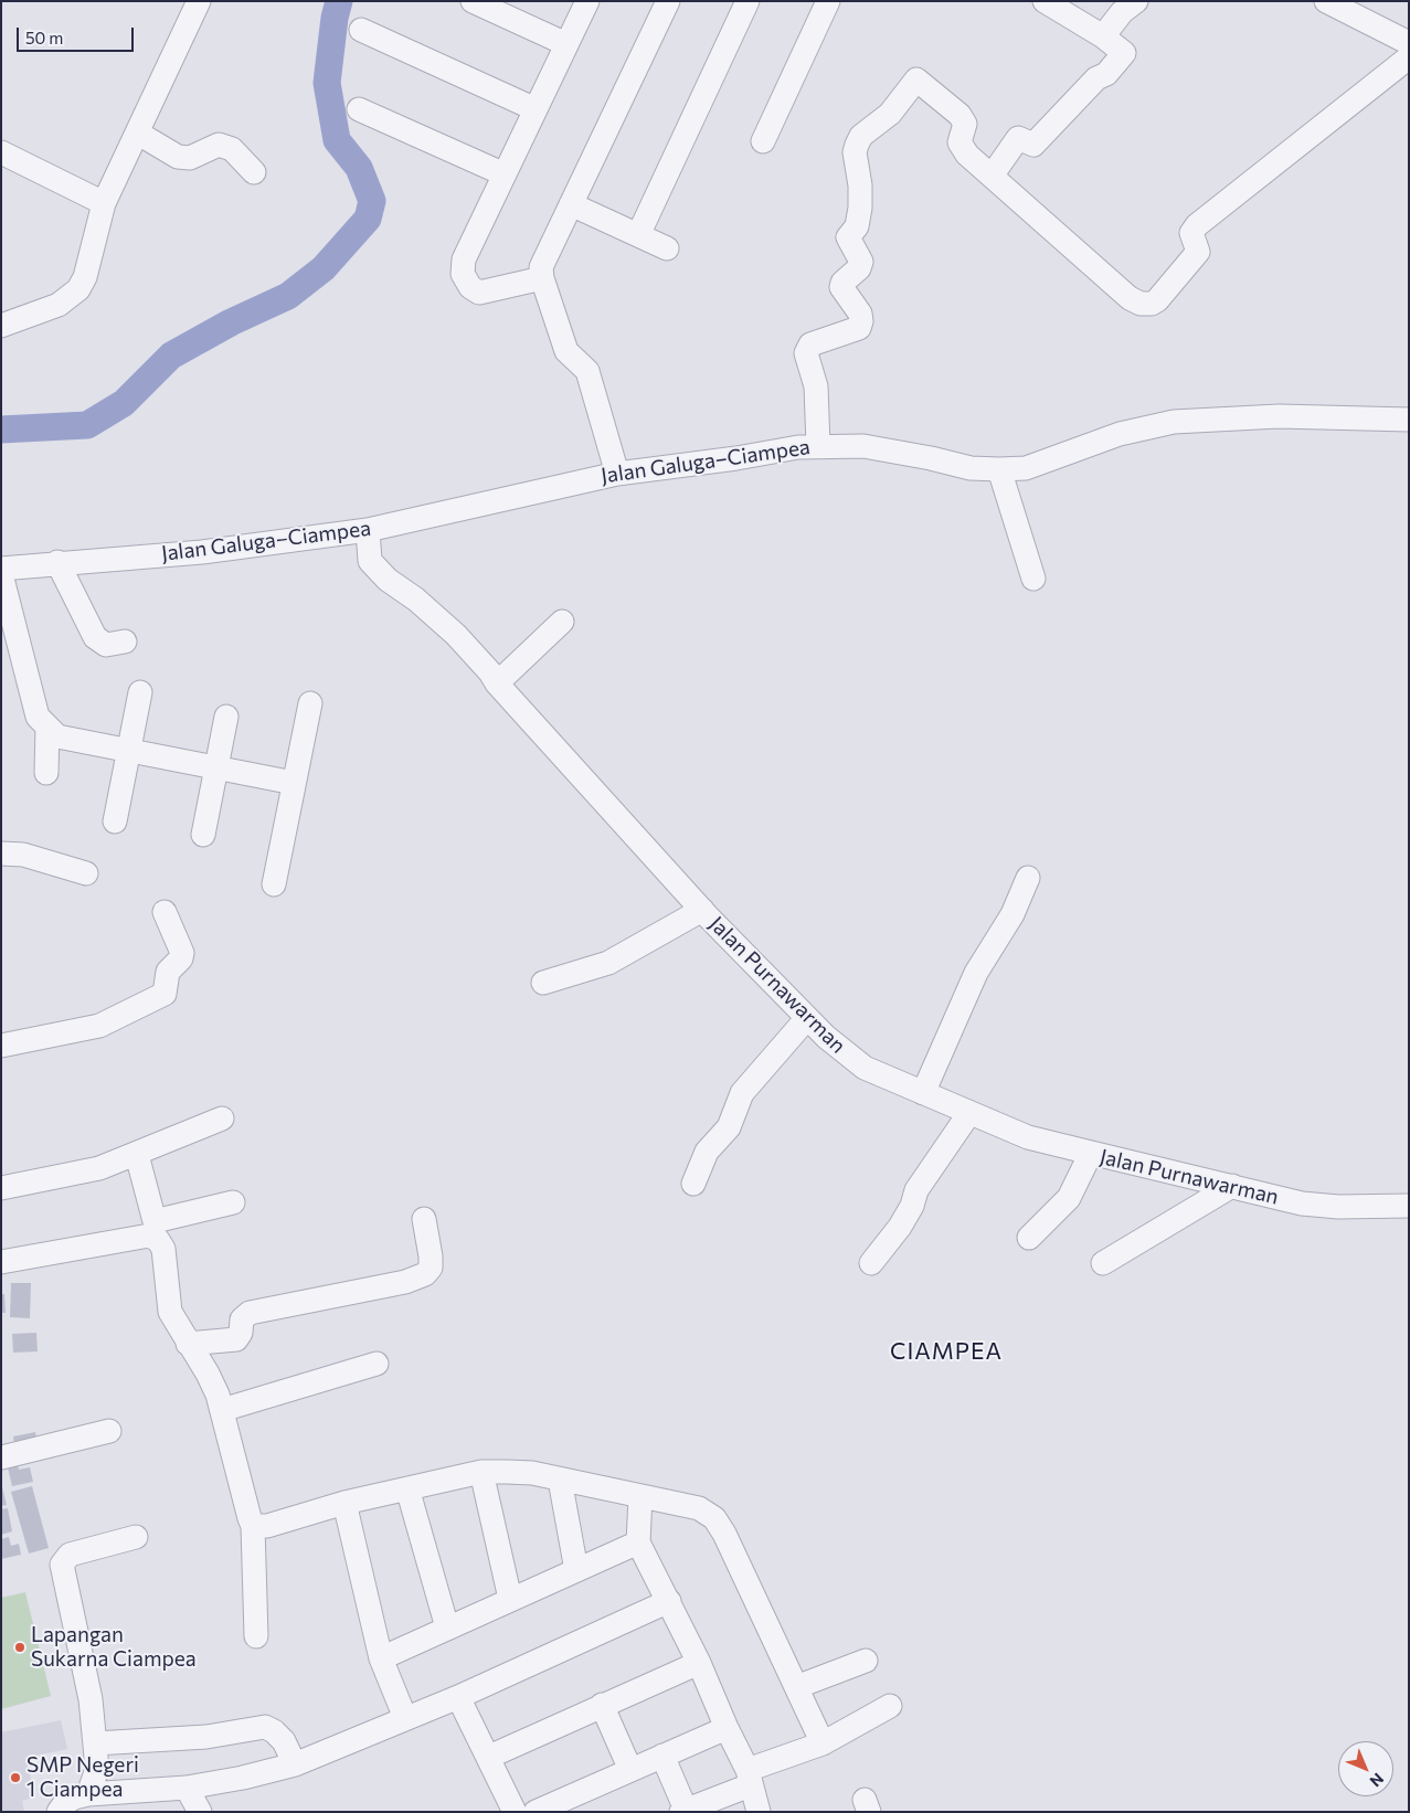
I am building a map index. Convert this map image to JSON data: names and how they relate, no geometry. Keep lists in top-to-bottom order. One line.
{"streets":{"street":["Jalan Galuga–Ciampea","Jalan Purnawarman"]},"crossings":[["Jalan Galuga–Ciampea","Jalan Purnawarman"]],"districts":["CIAMPEA"],"places":["Lapangan Sukarna Ciampea","SMP Negeri 1 Ciampea"],"scale_bar":"50 m","north":"bottom right"}
